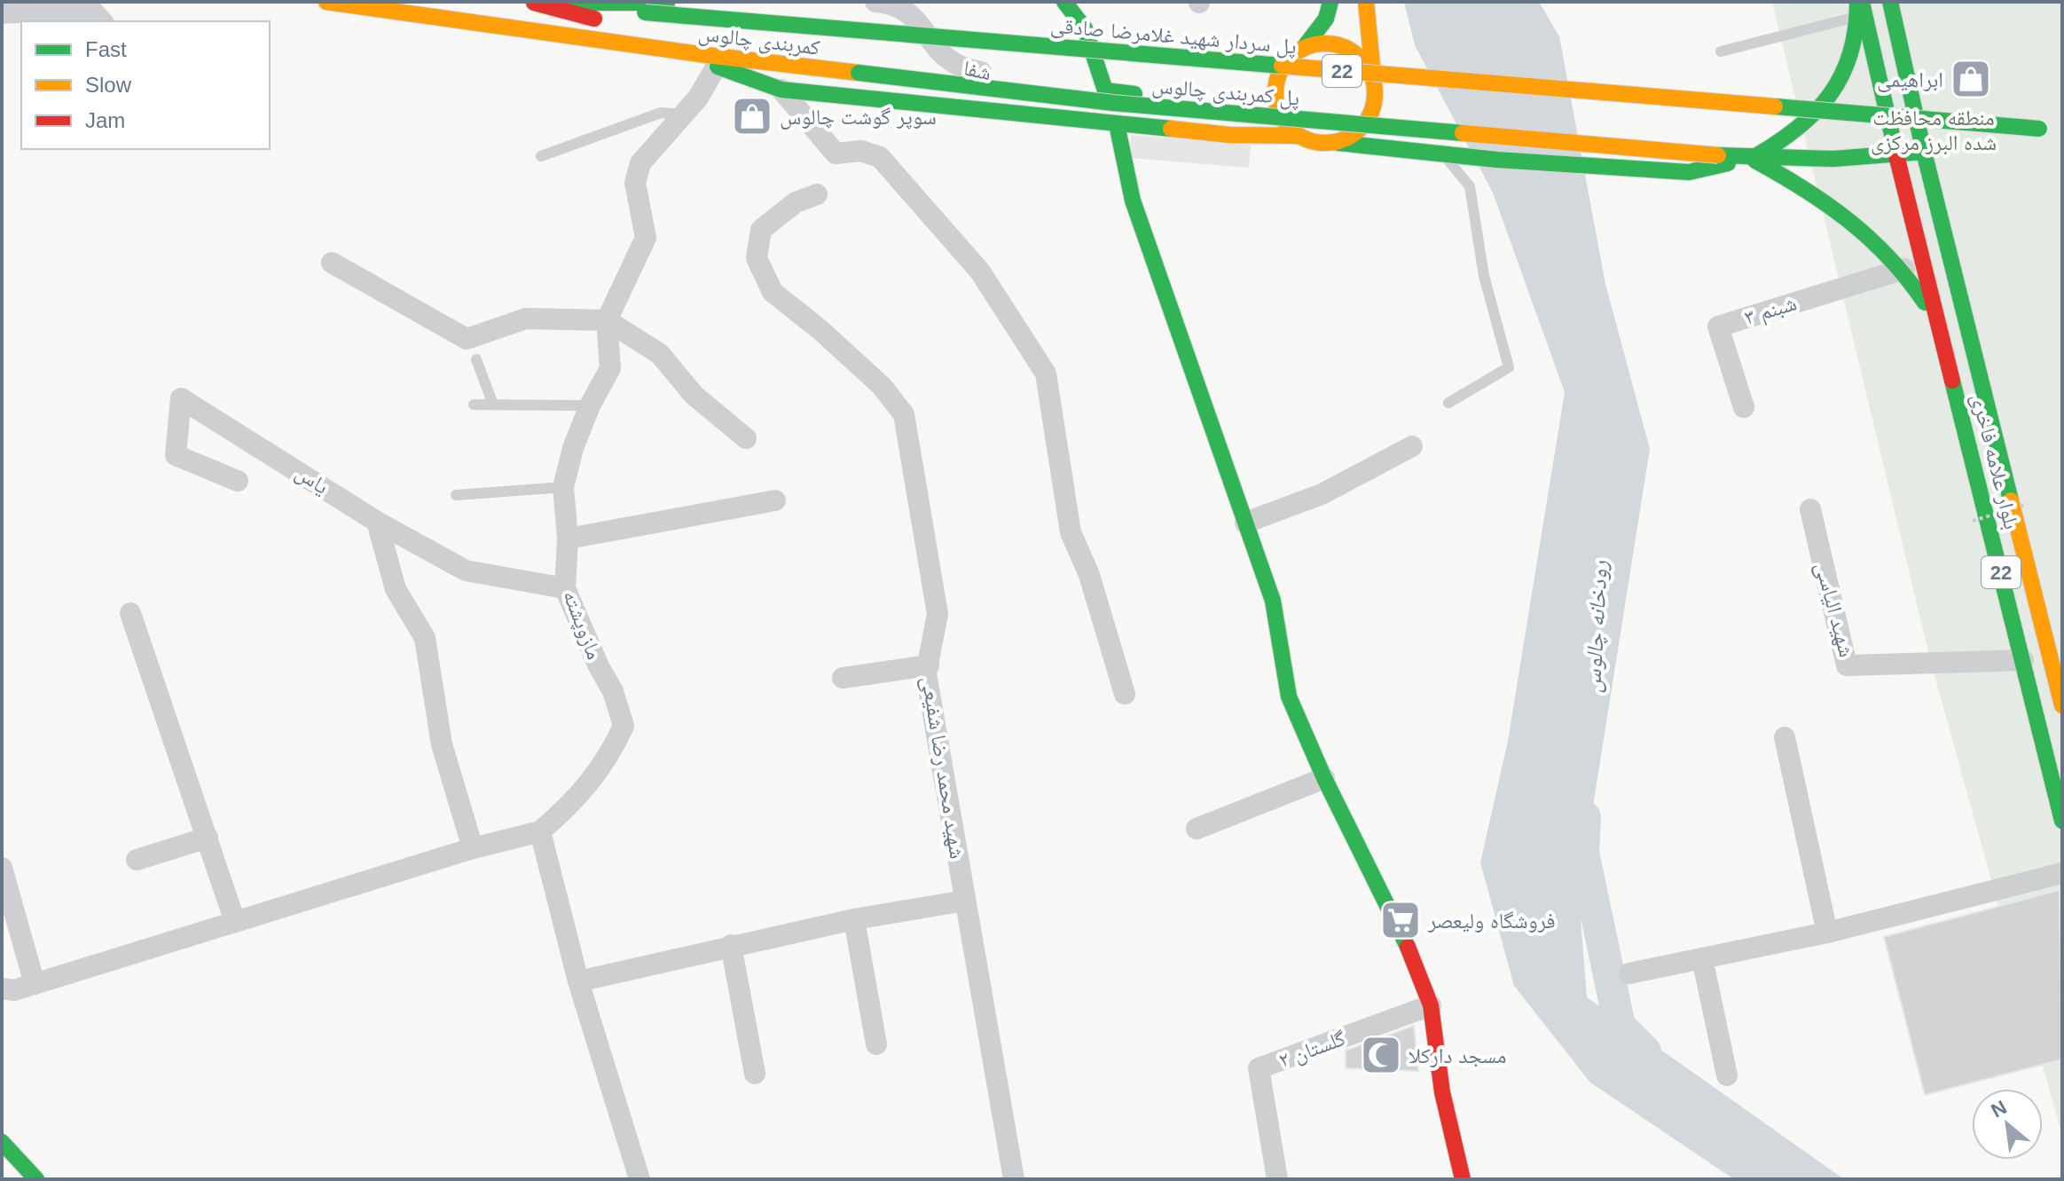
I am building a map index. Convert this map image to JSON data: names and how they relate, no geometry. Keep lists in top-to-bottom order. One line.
{"streets":{"main road":["پل سردار شهید غلامرضا صادقی","کمربندی چالوس","22","پل کمربندی چالوس","بلوار علامه فاخری"],"street":["شفا","شبنم ۳","یاس","شهید الیاسی","مازوپشته","شهید محمد رضا شفیعی","گلستان ۲"]},"crossings":[["کمربندی چالوس","پل کمربندی چالوس"],["کمربندی چالوس","مازوپشته"],["بلوار علامه فاخری","شهید الیاسی"],["یاس","مازوپشته"]],"water":["رودخانه چالوس"],"parks":["منطقه محافظت شده البرز مرکزی"],"places":{"shop":["ابراهیمی","سوپر گوشت چالوس"],"supermarket":["فروشگاه ولیعصر"],"mosque":["مسجد دارکلا"]},"legend":["Fast","Slow","Jam"],"north":"top left"}
